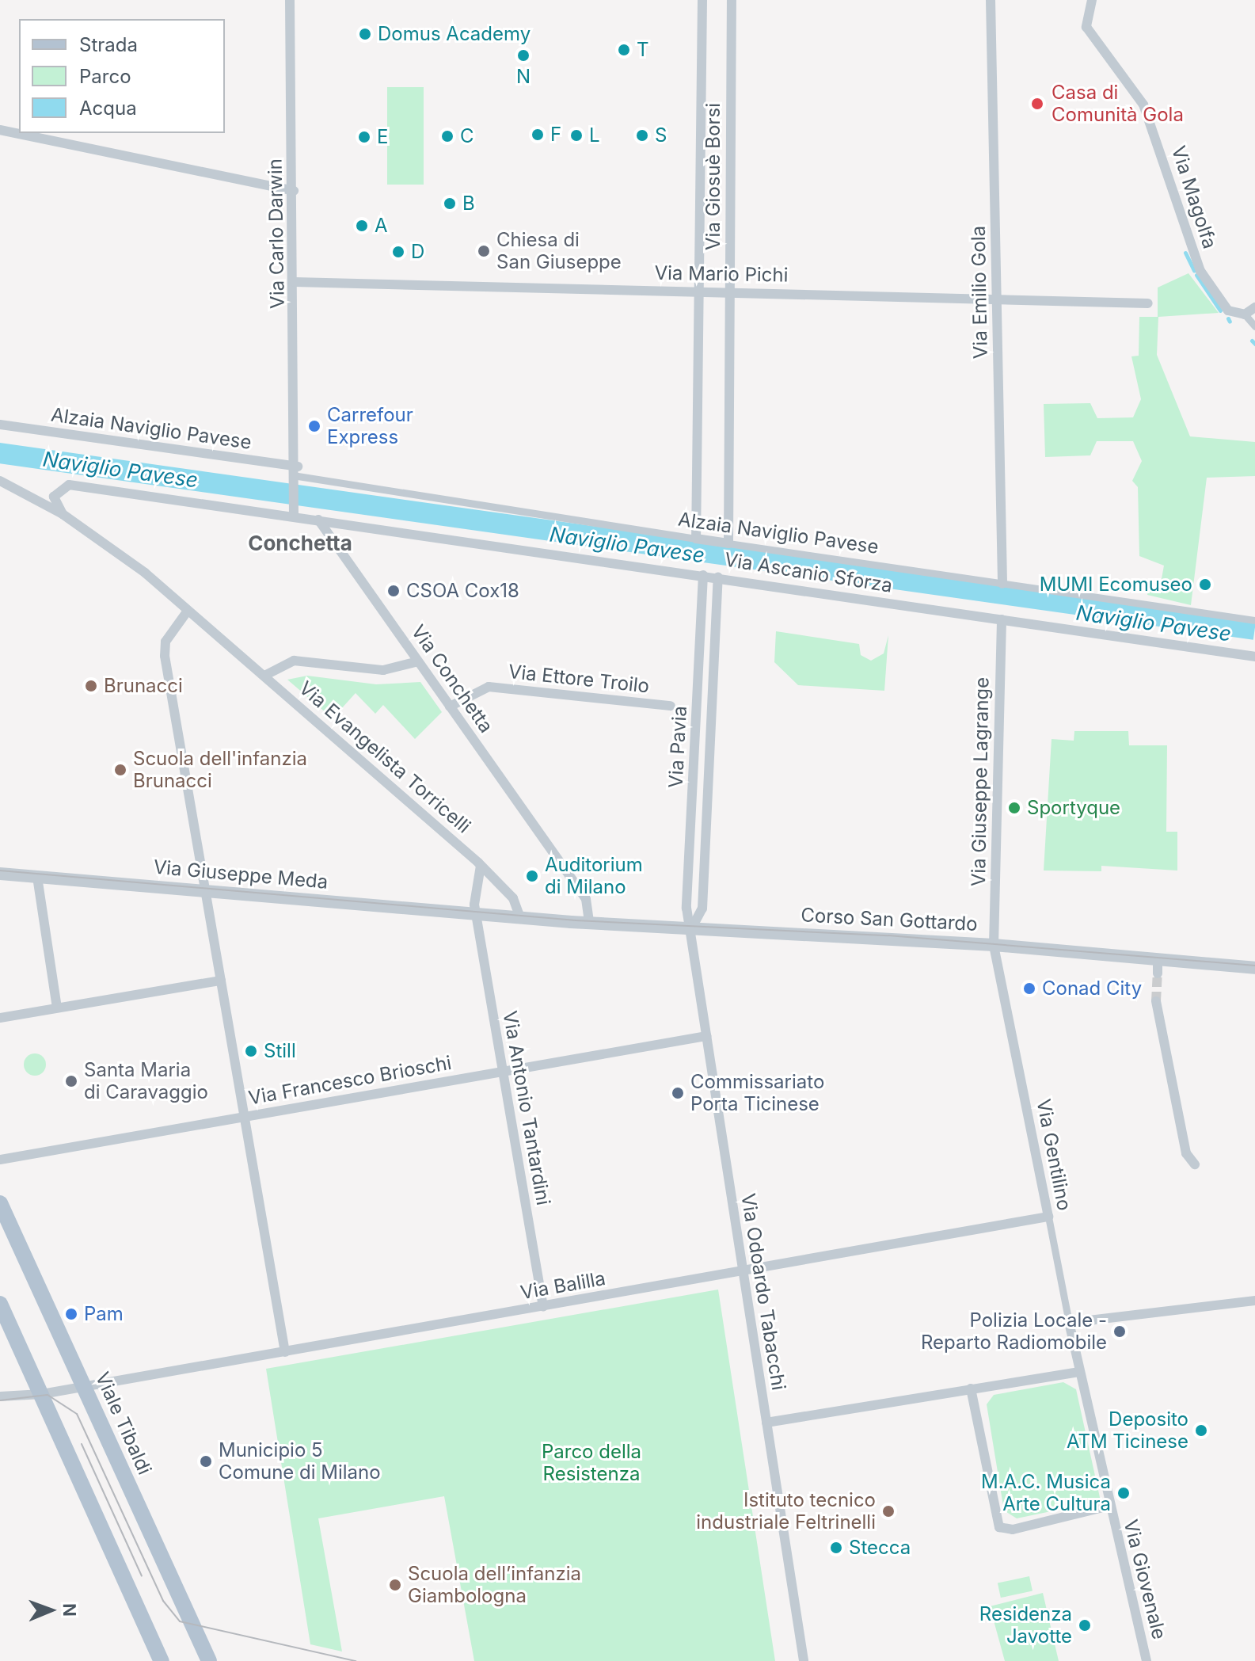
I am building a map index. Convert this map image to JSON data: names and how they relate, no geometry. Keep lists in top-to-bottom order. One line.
{"streets":{"main road":["Viale Tibaldi"],"street":["Via Giosuè Borsi","Via Magolfa","Via Carlo Darwin","Via Mario Pichi","Via Emilio Gola","Alzaia Naviglio Pavese","Via Ascanio Sforza","Via Conchetta","Via Ettore Troilo","Via Pavia","Via Evangelista Torricelli","Via Giuseppe Lagrange","Via Giuseppe Meda","Corso San Gottardo","Via Francesco Brioschi","Via Antonio Tantardini","Via Gentilino","Via Balilla","Via Odoardo Tabacchi","Via Giovenale"]},"crossings":[["Via Giosuè Borsi","Via Mario Pichi"],["Via Giosuè Borsi","Alzaia Naviglio Pavese"],["Via Carlo Darwin","Via Mario Pichi"],["Via Carlo Darwin","Alzaia Naviglio Pavese"],["Via Mario Pichi","Via Emilio Gola"],["Via Emilio Gola","Alzaia Naviglio Pavese"],["Via Ascanio Sforza","Via Conchetta"],["Via Ascanio Sforza","Via Pavia"],["Via Ascanio Sforza","Via Giuseppe Lagrange"],["Via Conchetta","Via Ettore Troilo"],["Via Conchetta","Via Evangelista Torricelli"],["Via Conchetta","Corso San Gottardo"],["Via Pavia","Corso San Gottardo"],["Via Pavia","Via Odoardo Tabacchi"],["Via Evangelista Torricelli","Via Giuseppe Meda"],["Via Evangelista Torricelli","Corso San Gottardo"],["Via Evangelista Torricelli","Via Antonio Tantardini"],["Via Giuseppe Lagrange","Corso San Gottardo"],["Via Giuseppe Lagrange","Via Gentilino"],["Via Giuseppe Meda","Corso San Gottardo"],["Via Giuseppe Meda","Via Antonio Tantardini"],["Corso San Gottardo","Via Gentilino"],["Corso San Gottardo","Via Odoardo Tabacchi"],["Via Francesco Brioschi","Via Antonio Tantardini"],["Via Francesco Brioschi","Via Odoardo Tabacchi"],["Via Antonio Tantardini","Via Balilla"],["Via Gentilino","Via Balilla"],["Via Gentilino","Via Giovenale"],["Via Balilla","Via Odoardo Tabacchi"],["Via Balilla","Viale Tibaldi"]],"districts":["Conchetta"],"water":["Naviglio Pavese"],"parks":["Parco della Resistenza"],"places":["Domus Academy","T","N","Casa di Comunità Gola","F","L","S","C","E","B","A","Chiesa di San Giuseppe","D","Carrefour Express","MUMI Ecomuseo","CSOA Cox18","Brunacci","Scuola dell'infanzia Brunacci","Sportyque","Auditorium di Milano","Conad City","Still","Santa Maria di Caravaggio","Commissariato Porta Ticinese","Pam","Polizia Locale - Reparto Radiomobile","Deposito ATM Ticinese","Municipio 5 Comune di Milano","M.A.C. Musica Arte Cultura","Istituto tecnico industriale Feltrinelli","Stecca","Scuola dell’infanzia Giambologna","Residenza Javotte"],"legend":["Strada","Parco","Acqua"],"north":"right"}
